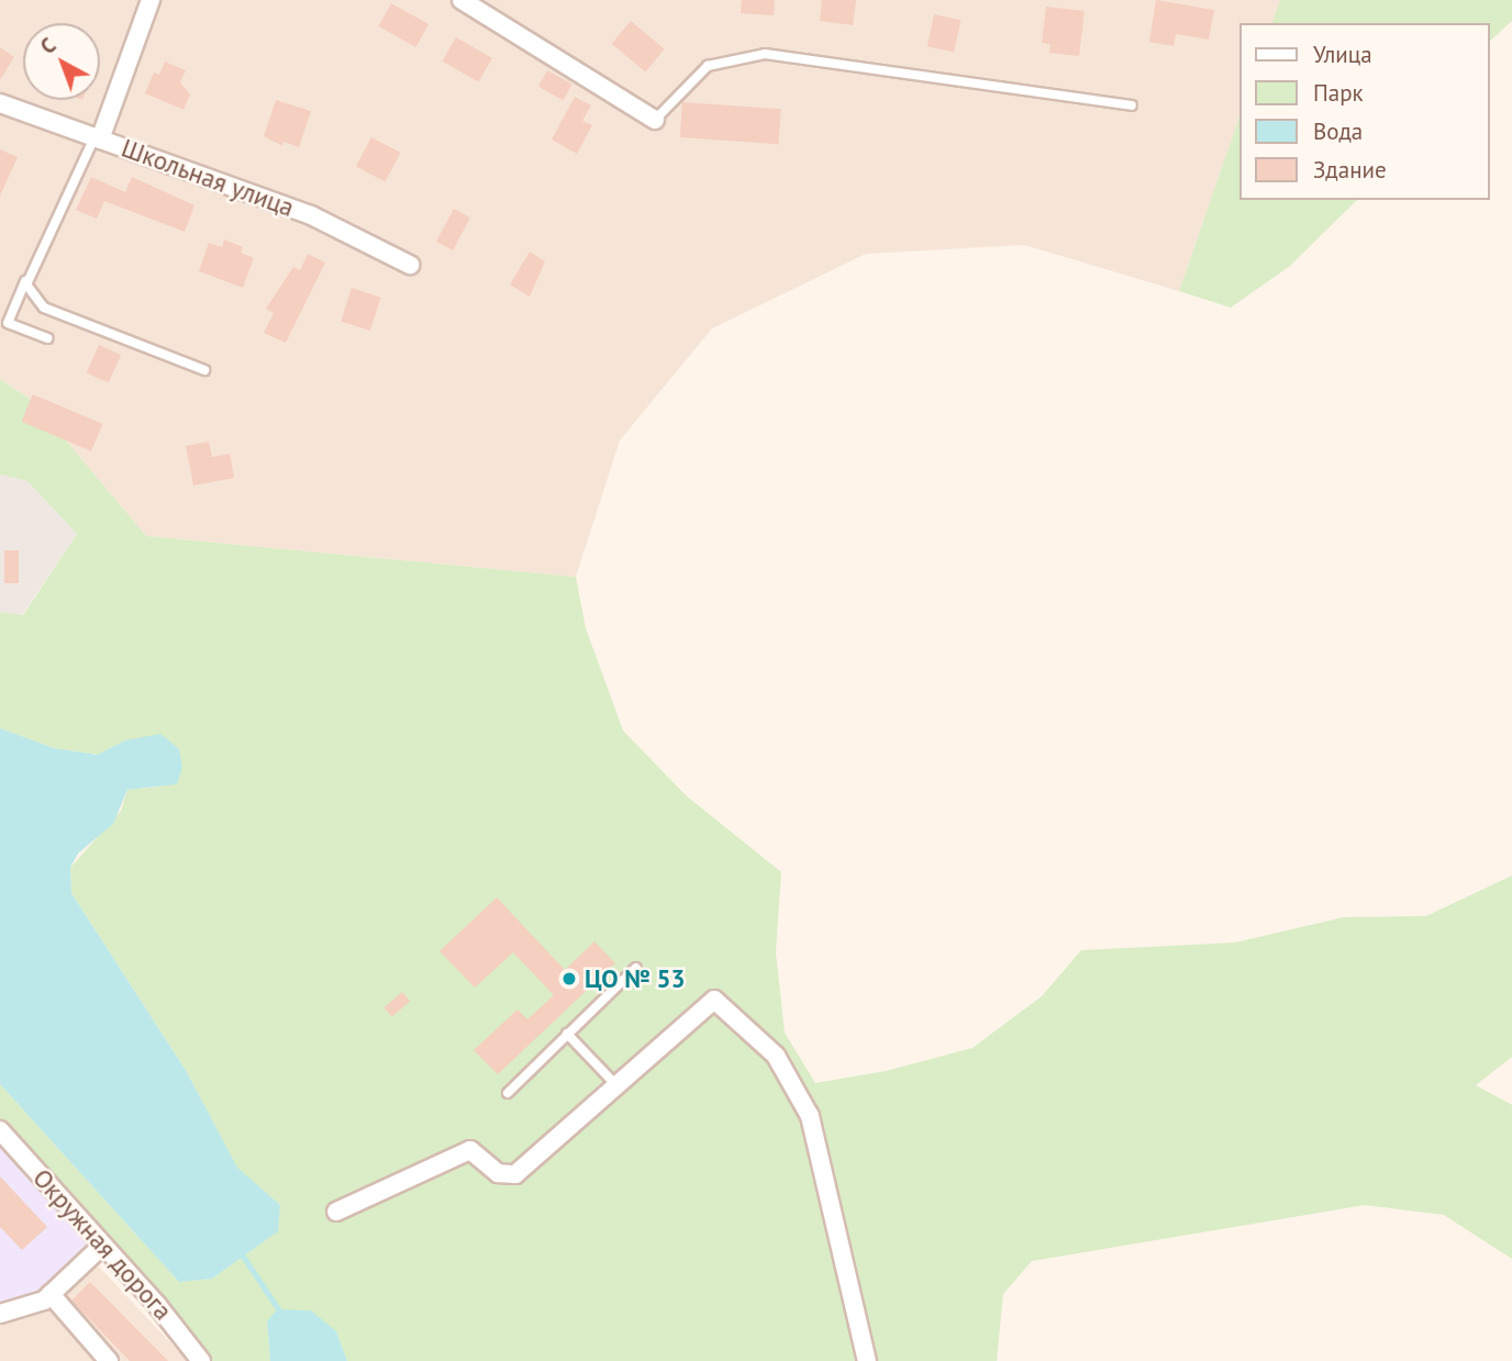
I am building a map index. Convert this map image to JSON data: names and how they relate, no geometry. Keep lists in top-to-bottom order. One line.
{"streets":{"street":["Школьная улица","Окружная дорога"]},"places":["ЦО № 53"],"legend":["Улица","Парк","Вода","Здание"],"north":"top left"}
